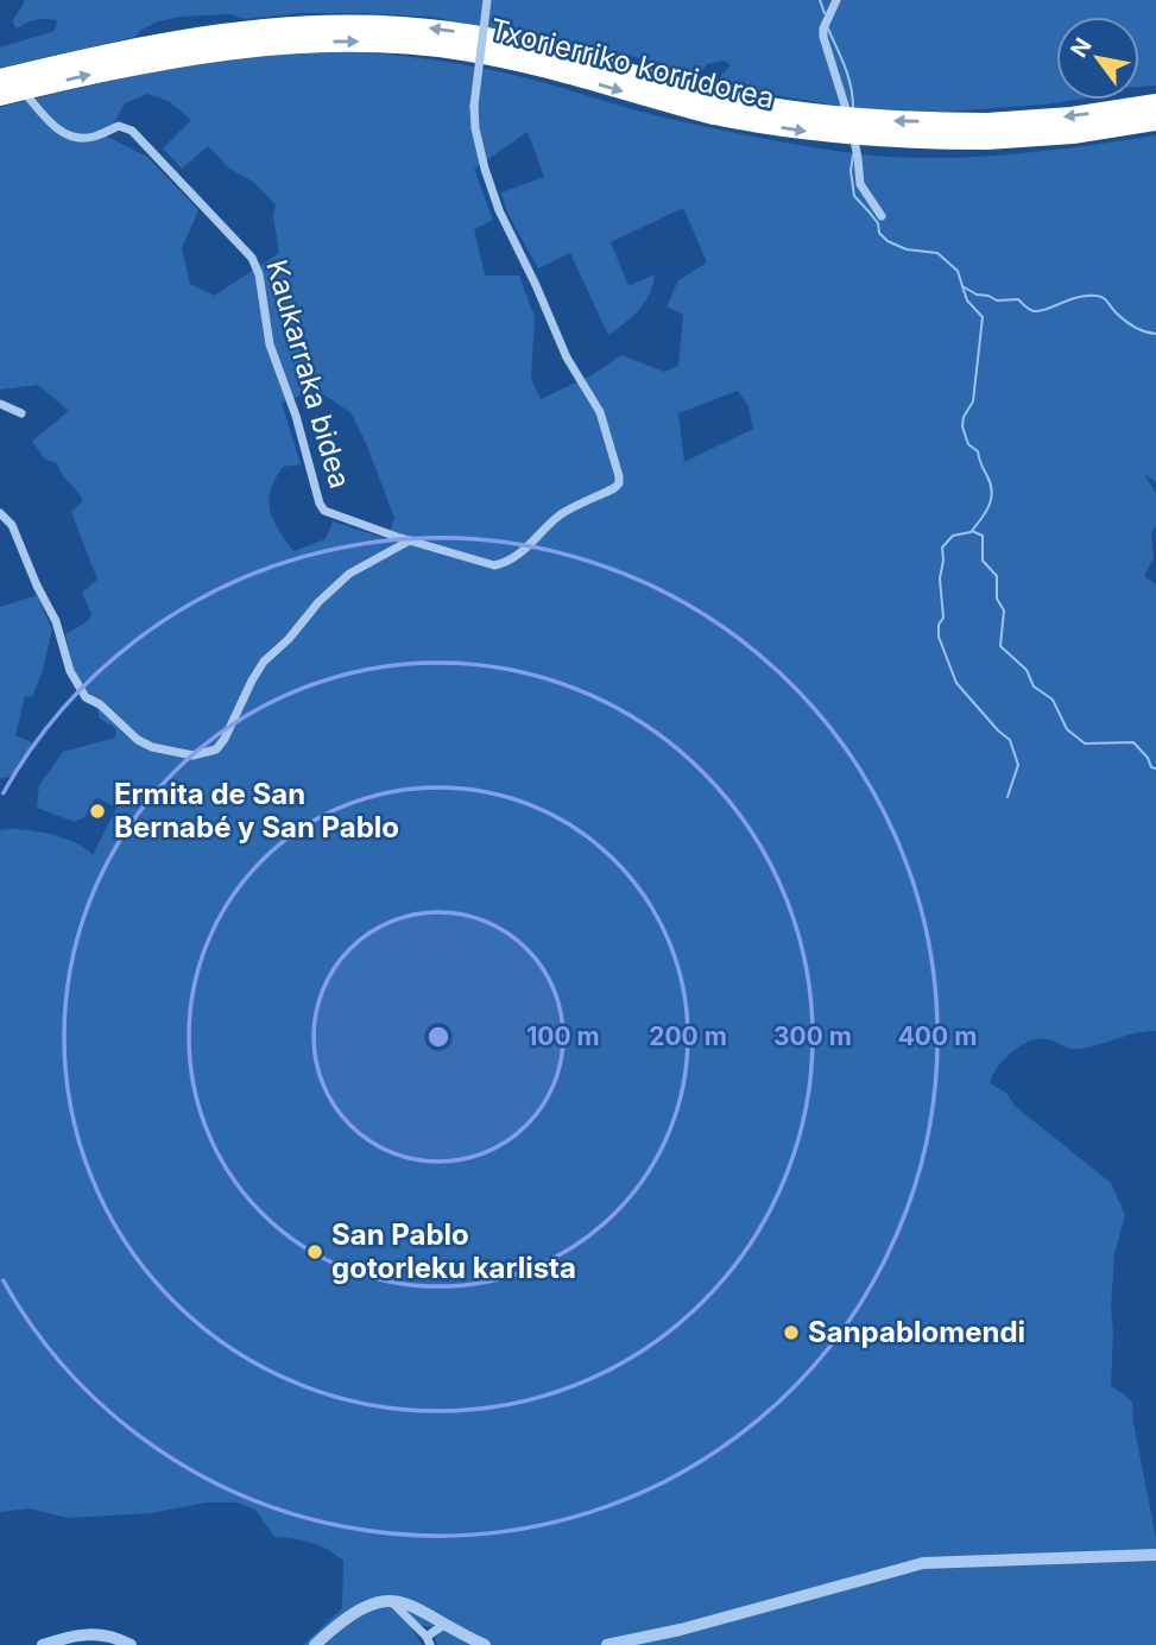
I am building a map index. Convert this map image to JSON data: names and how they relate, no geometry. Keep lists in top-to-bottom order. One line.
{"streets":{"highway":["Txorierriko korridorea"],"street":["Kaukarraka bidea"]},"places":["Ermita de San Bernabé y San Pablo","San Pablo gotorleku karlista","Sanpablomendi"],"north":"top left","rings":["100 m","200 m","300 m","400 m"]}
